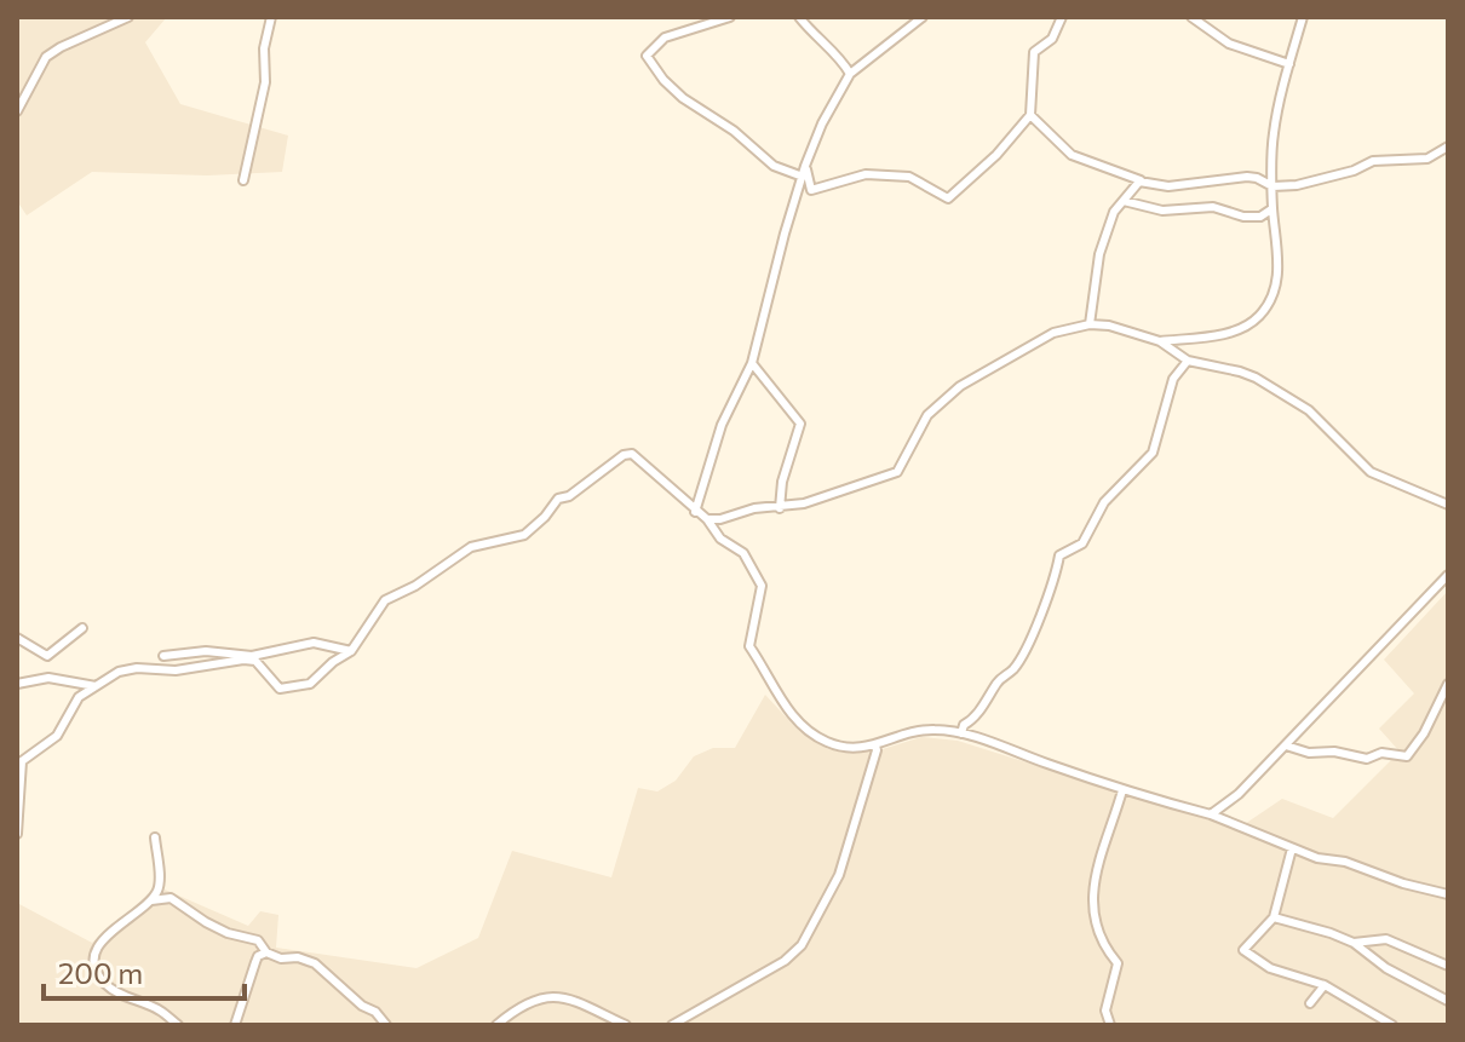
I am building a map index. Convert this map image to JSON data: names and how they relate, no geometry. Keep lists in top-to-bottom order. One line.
{"scale_bar":"200 m"}
